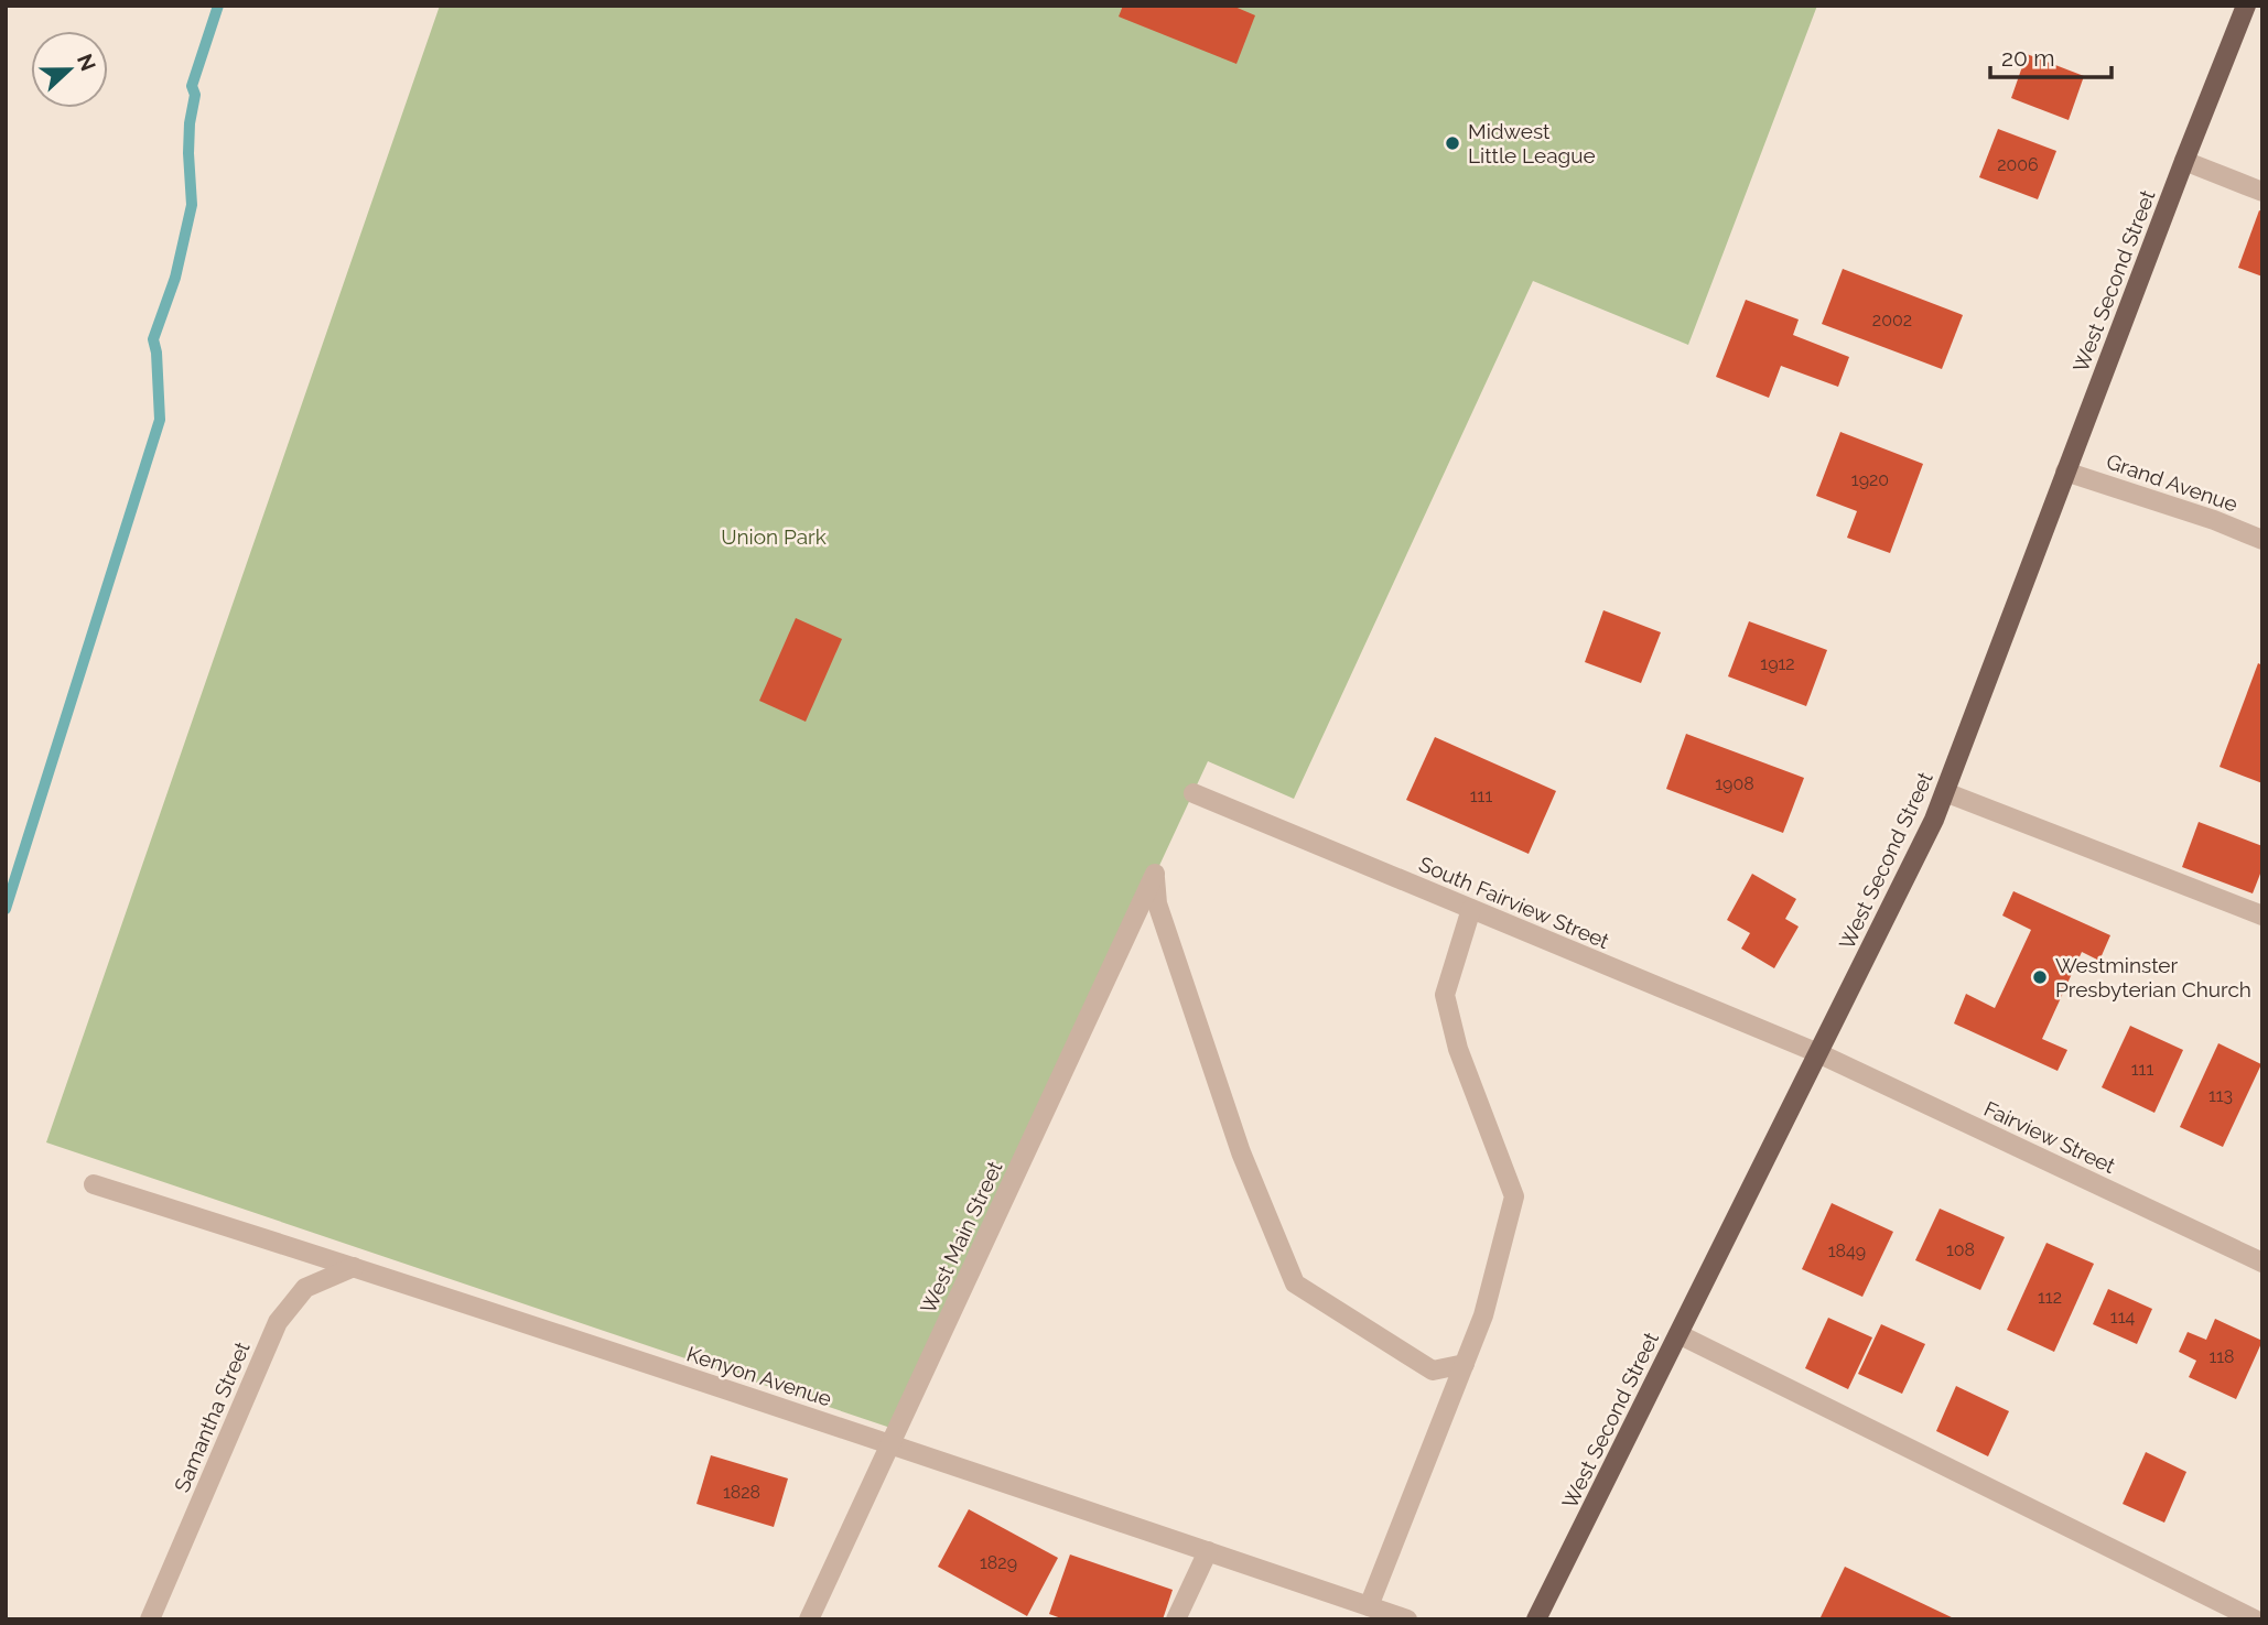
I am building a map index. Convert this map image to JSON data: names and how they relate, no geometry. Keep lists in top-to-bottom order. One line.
{"streets":{"main road":["West Second Street"],"street":["Grand Avenue","South Fairview Street","Fairview Street","West Main Street","Kenyon Avenue","Samantha Street"]},"crossings":[["West Second Street","Grand Avenue"],["West Second Street","South Fairview Street"],["West Second Street","Fairview Street"],["South Fairview Street","Fairview Street"],["West Main Street","Kenyon Avenue"],["Kenyon Avenue","Samantha Street"]],"parks":["Union Park"],"places":["Midwest Little League","Westminster Presbyterian Church"],"house_numbers":["2006","2002","1920","1912","1908","111","111","113","108","1849","112","114","118","1828","1829"],"scale_bar":"20 m","north":"right"}
